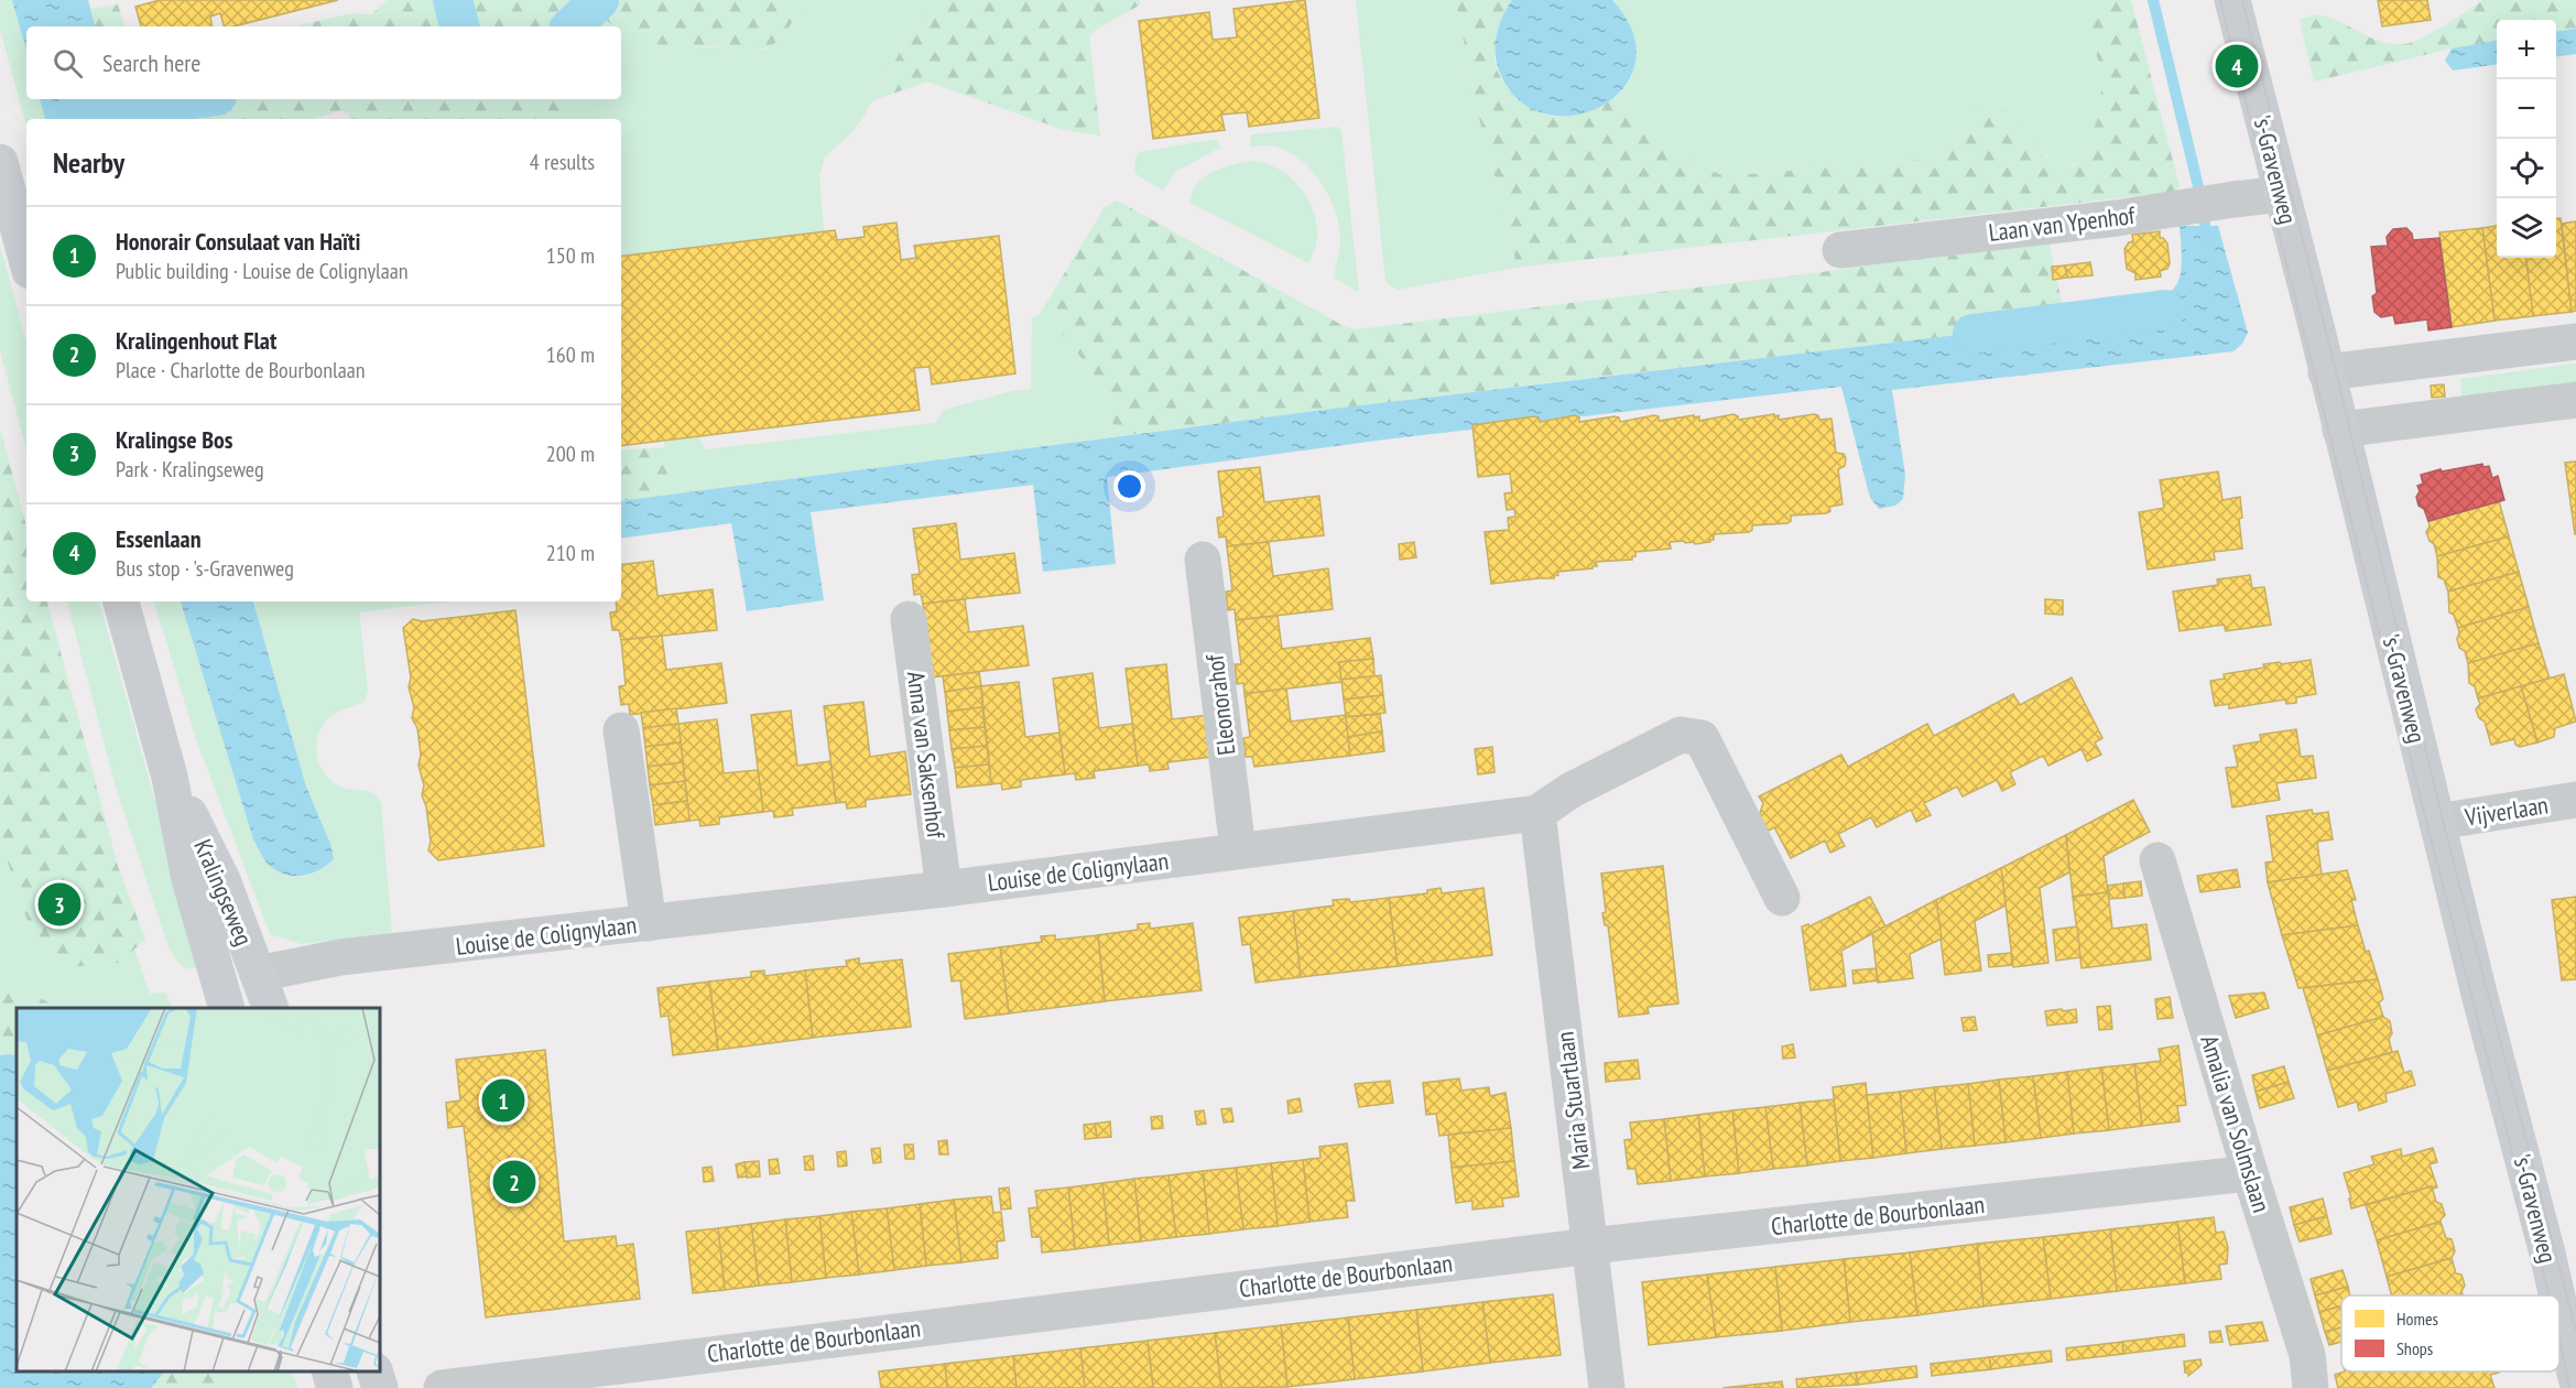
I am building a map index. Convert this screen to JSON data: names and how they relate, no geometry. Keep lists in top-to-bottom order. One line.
{"streets":{"street":["'s-Gravenweg","Laan van Ypenhof","Eleonorahof","Anna van Saksenhof","Vijverlaan","Louise de Colignylaan","Kralingseweg","Maria Stuartlaan","Amalia van Solmslaan","Charlotte de Bourbonlaan"]},"crossings":[["'s-Gravenweg","Laan van Ypenhof"],["'s-Gravenweg","Vijverlaan"],["Eleonorahof","Louise de Colignylaan"],["Anna van Saksenhof","Louise de Colignylaan"],["Louise de Colignylaan","Kralingseweg"],["Louise de Colignylaan","Maria Stuartlaan"],["Maria Stuartlaan","Charlotte de Bourbonlaan"],["Amalia van Solmslaan","Charlotte de Bourbonlaan"]],"legend":["Homes","Shops"],"page":{"map_buttons":["+","−"],"search":"Search here","pins":["4","3","1","2"],"heading":["Nearby","4 results"],"list":[{"mark":"1","name":"Honorair Consulaat van Haïti","note":"Public building · Louise de Colignylaan","value":"150 m"},{"mark":"2","name":"Kralingenhout Flat","note":"Place · Charlotte de Bourbonlaan","value":"160 m"},{"mark":"3","name":"Kralingse Bos","note":"Park · Kralingseweg","value":"200 m"},{"mark":"4","name":"Essenlaan","note":"Bus stop · 's-Gravenweg","value":"210 m"}]}}
